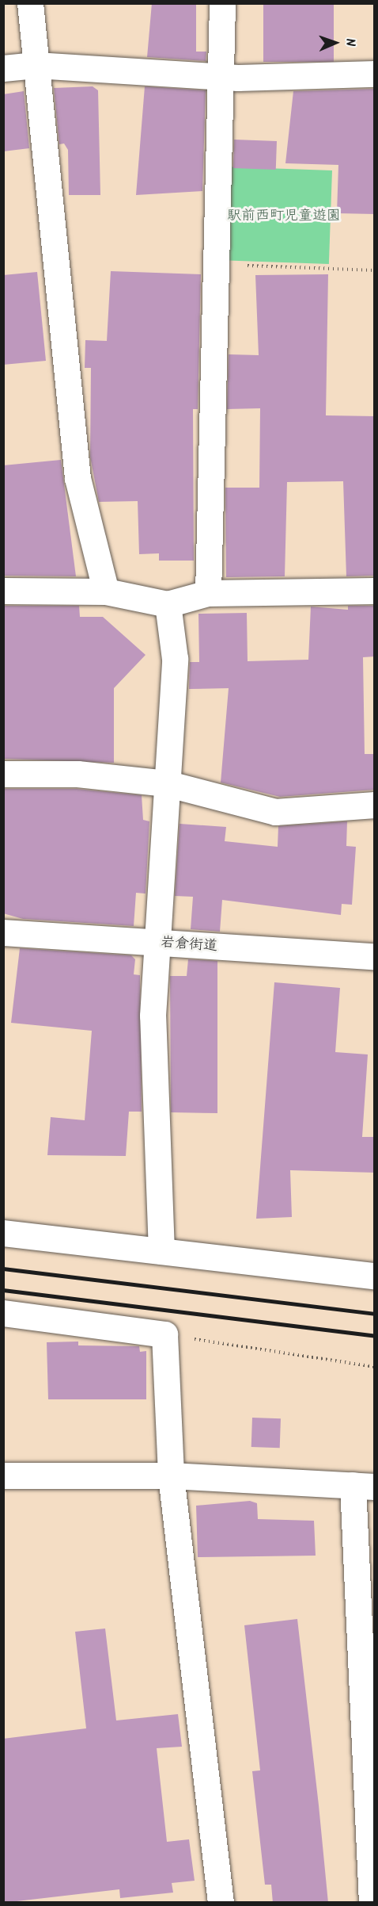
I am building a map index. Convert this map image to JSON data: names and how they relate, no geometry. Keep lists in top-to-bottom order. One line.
{"streets":{"street":["岩倉街道"]},"parks":["駅前西町児童遊園"],"north":"right"}
